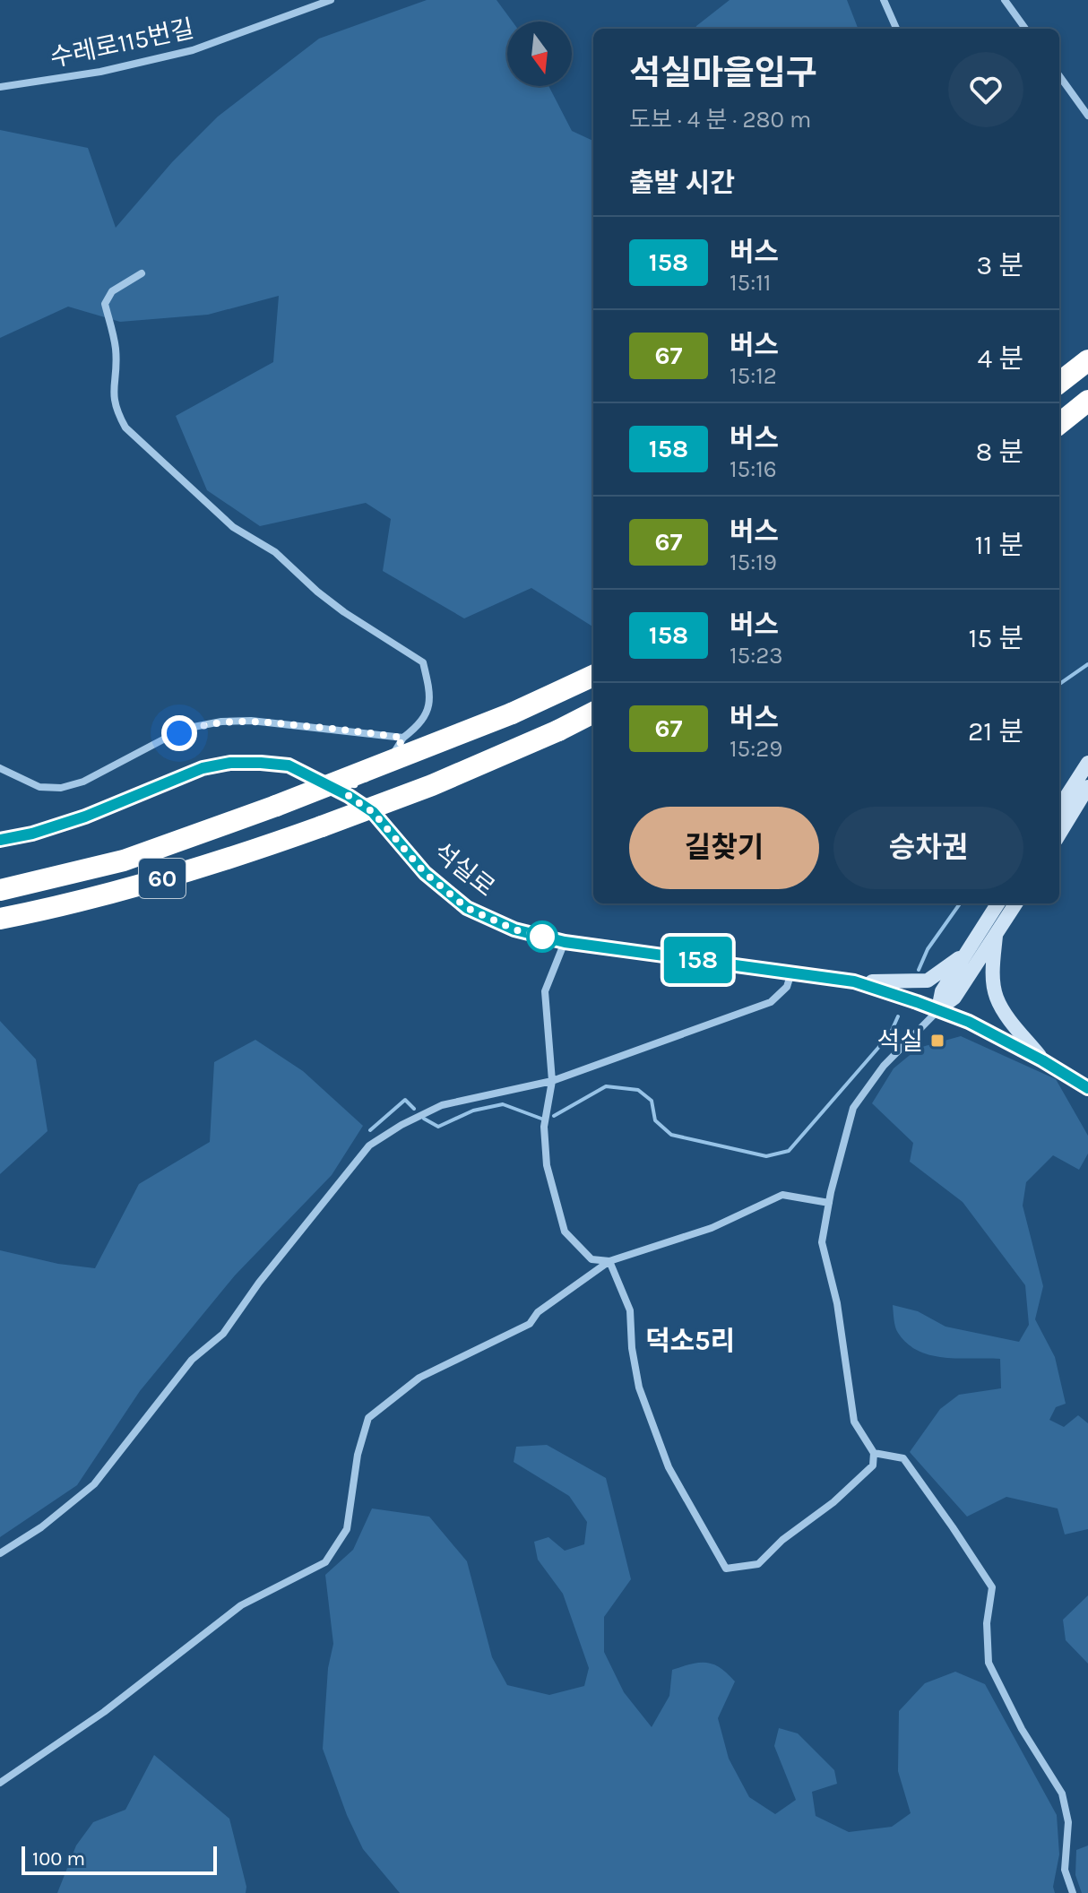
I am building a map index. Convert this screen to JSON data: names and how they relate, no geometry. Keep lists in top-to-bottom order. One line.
{"streets":{"highway":["60"],"main road":["석실로"],"street":["수레로115번길"]},"districts":["덕소5리"],"places":{"transit":["석실"]},"lines":["bus line 158"],"scale_bar":"100 m","north":"bottom","page":{"on_map":"158","heading":[["석실마을입구","도보 · 4 분 · 280 m"],"출발 시간"],"list":[{"mark":"158","name":"버스","note":"15:11","value":"3 분"},{"mark":"67","name":"버스","note":"15:12","value":"4 분"},{"mark":"158","name":"버스","note":"15:16","value":"8 분"},{"mark":"67","name":"버스","note":"15:19","value":"11 분"},{"mark":"158","name":"버스","note":"15:23","value":"15 분"},{"mark":"67","name":"버스","note":"15:29","value":"21 분"}],"buttons":["길찾기","승차권"],"scale":"100 m"}}
